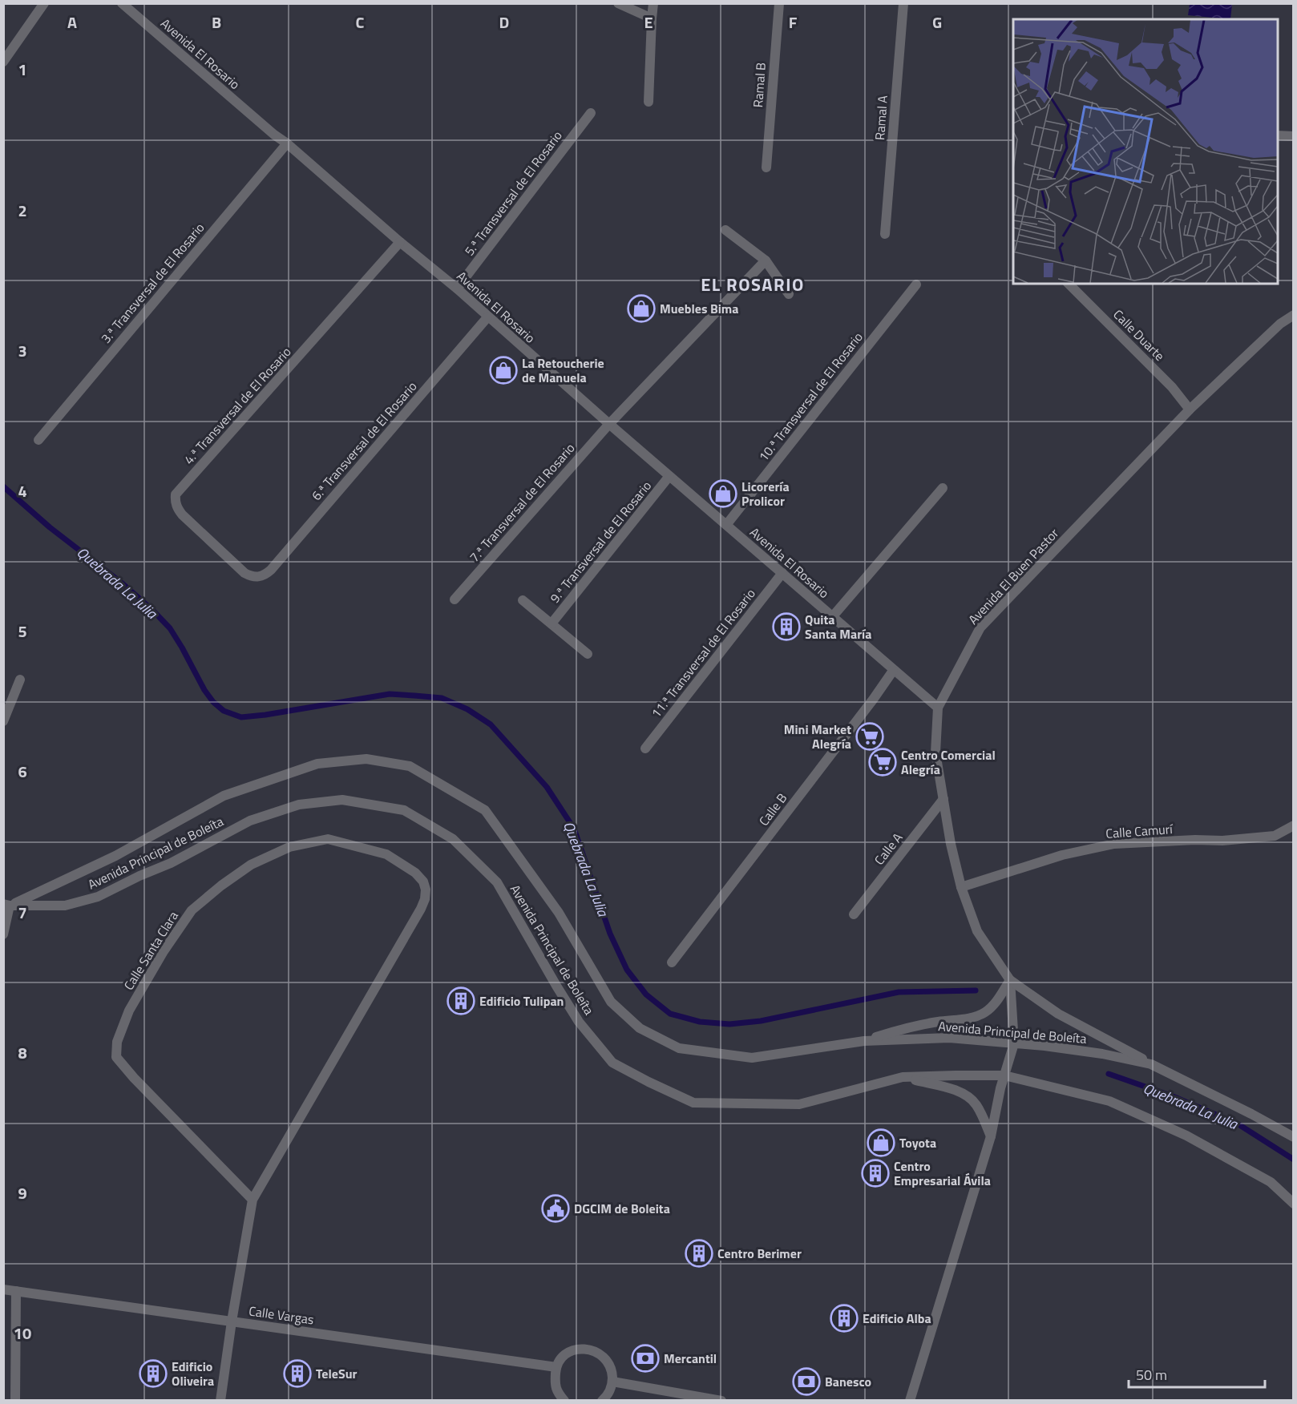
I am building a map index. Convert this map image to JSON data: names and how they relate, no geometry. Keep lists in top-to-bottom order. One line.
{"streets":{"street":["Avenida El Rosario","Ramal B","Ramal A","5.ª Transversal de El Rosario","3.ª Transversal de El Rosario","Calle Duarte","10.ª Transversal de El Rosario","4.ª Transversal de El Rosario","6.ª Transversal de El Rosario","7.ª Transversal de El Rosario","9.ª Transversal de El Rosario","Avenida El Buen Pastor","11.ª Transversal de El Rosario","Calle B","Calle Camurí","Calle A","Avenida Principal de Boleíta","Calle Santa Clara","Calle Vargas"]},"crossings":[["Avenida El Rosario","5.ª Transversal de El Rosario"],["Avenida El Rosario","3.ª Transversal de El Rosario"],["Avenida El Rosario","10.ª Transversal de El Rosario"],["Avenida El Rosario","4.ª Transversal de El Rosario"],["Avenida El Rosario","6.ª Transversal de El Rosario"],["Avenida El Rosario","7.ª Transversal de El Rosario"],["Avenida El Rosario","9.ª Transversal de El Rosario"],["Avenida El Rosario","Avenida El Buen Pastor"],["Avenida El Rosario","11.ª Transversal de El Rosario"],["Avenida El Rosario","Calle B"],["Calle Duarte","Avenida El Buen Pastor"],["4.ª Transversal de El Rosario","6.ª Transversal de El Rosario"],["Avenida El Buen Pastor","Calle Camurí"],["Avenida El Buen Pastor","Calle A"],["Calle Santa Clara","Calle Vargas"]],"districts":["EL ROSARIO"],"water":["Quebrada La Julia"],"places":{"shop":["Muebles Bima","La Retoucherie de Manuela","Licorería Prolicor","Toyota"],"building":["Quita Santa María","Edificio Tulipan","Centro Empresarial Ávila","Centro Berimer","Edificio Alba","Edificio Oliveira","TeleSur"],"supermarket":["Mini Market Alegría","Centro Comercial Alegría"],"public building":["DGCIM de Boleita"],"bank":["Mercantil","Banesco"]},"scale_bar":"50 m","grid":{"columns":["A","B","C","D","E","F","G"],"rows":["1","2","3","4","5","6","7","8","9","10"]}}
